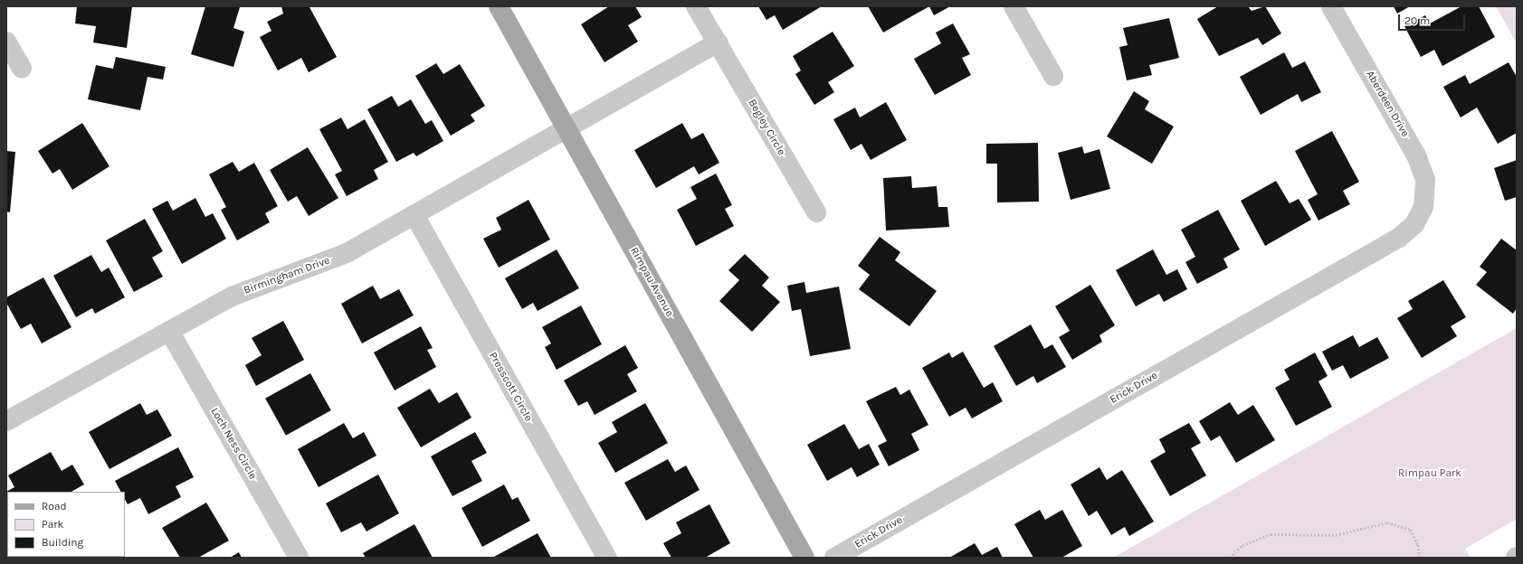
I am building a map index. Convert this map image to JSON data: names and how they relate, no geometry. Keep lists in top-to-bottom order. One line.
{"streets":{"main road":["Rimpau Avenue"],"street":["Aberdeen Drive","Begley Circle","Birmingham Drive","Presscott Circle","Erick Drive","Loch Ness Circle"]},"crossings":[["Aberdeen Drive","Erick Drive"],["Begley Circle","Birmingham Drive"],["Birmingham Drive","Rimpau Avenue"],["Birmingham Drive","Presscott Circle"],["Birmingham Drive","Loch Ness Circle"]],"parks":["Rimpau Park"],"legend":["Road","Park","Building"],"scale_bar":"20 m"}
